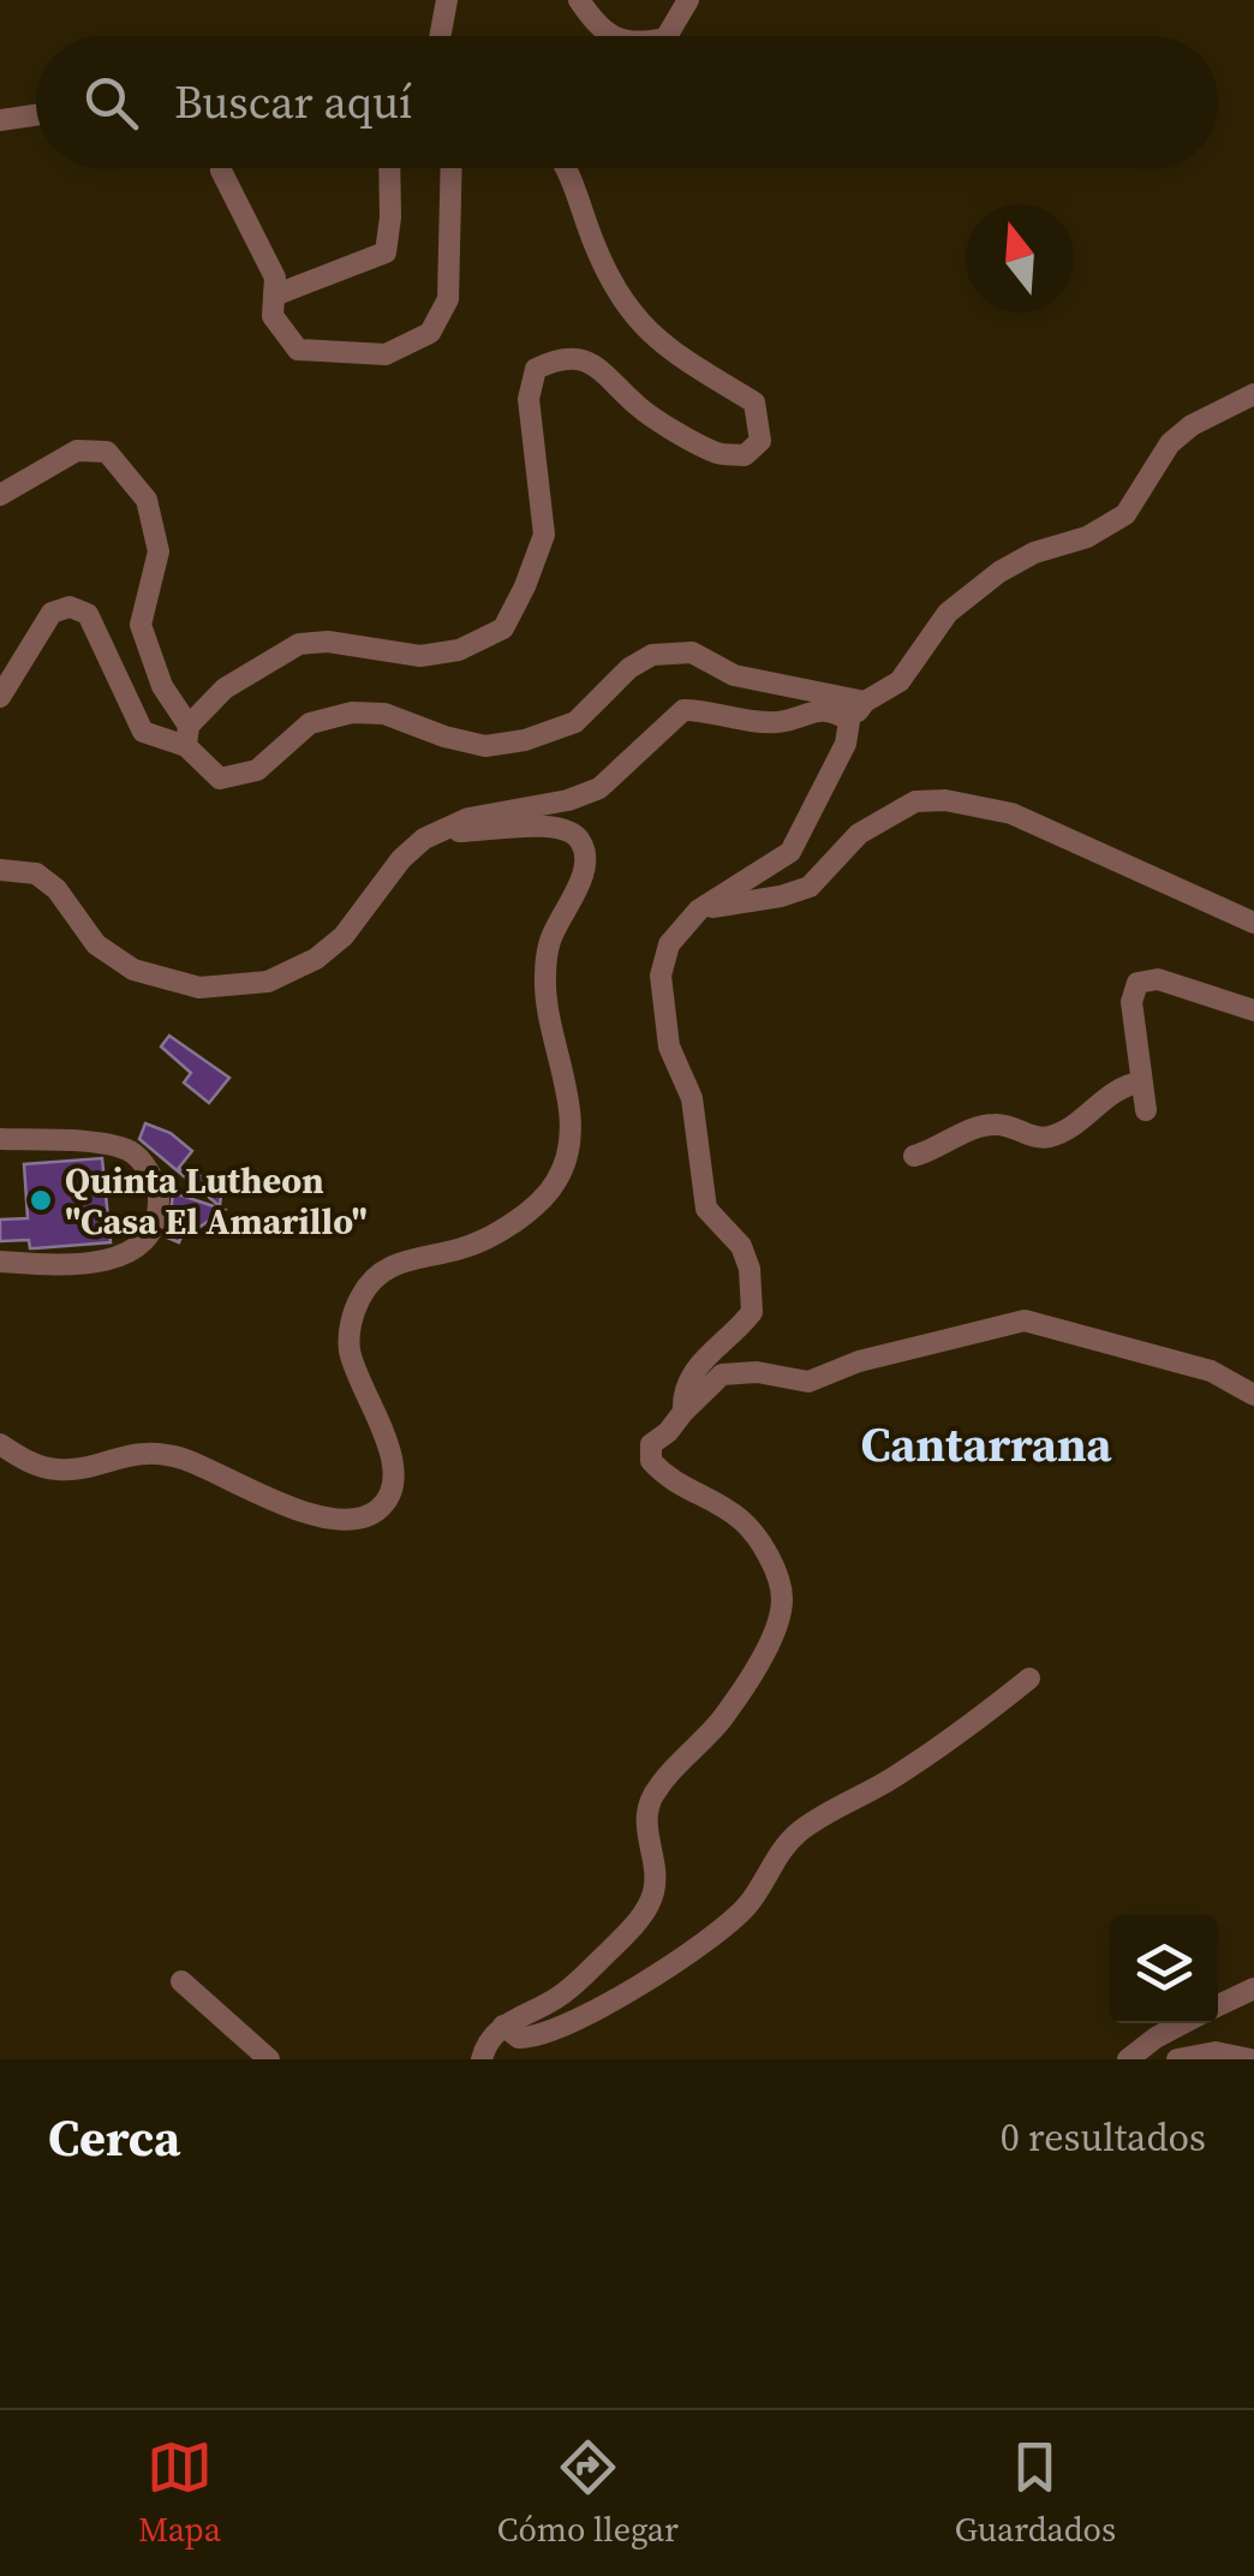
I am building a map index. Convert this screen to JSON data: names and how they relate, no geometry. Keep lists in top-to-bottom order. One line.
{"districts":["Cantarrana"],"places":["Quinta Lutheon \"Casa El Amarillo\""],"north":"top","page":{"search":"Buscar aquí","heading":["Cerca","0 resultados"],"nav":["Mapa","Cómo llegar","Guardados"]}}
